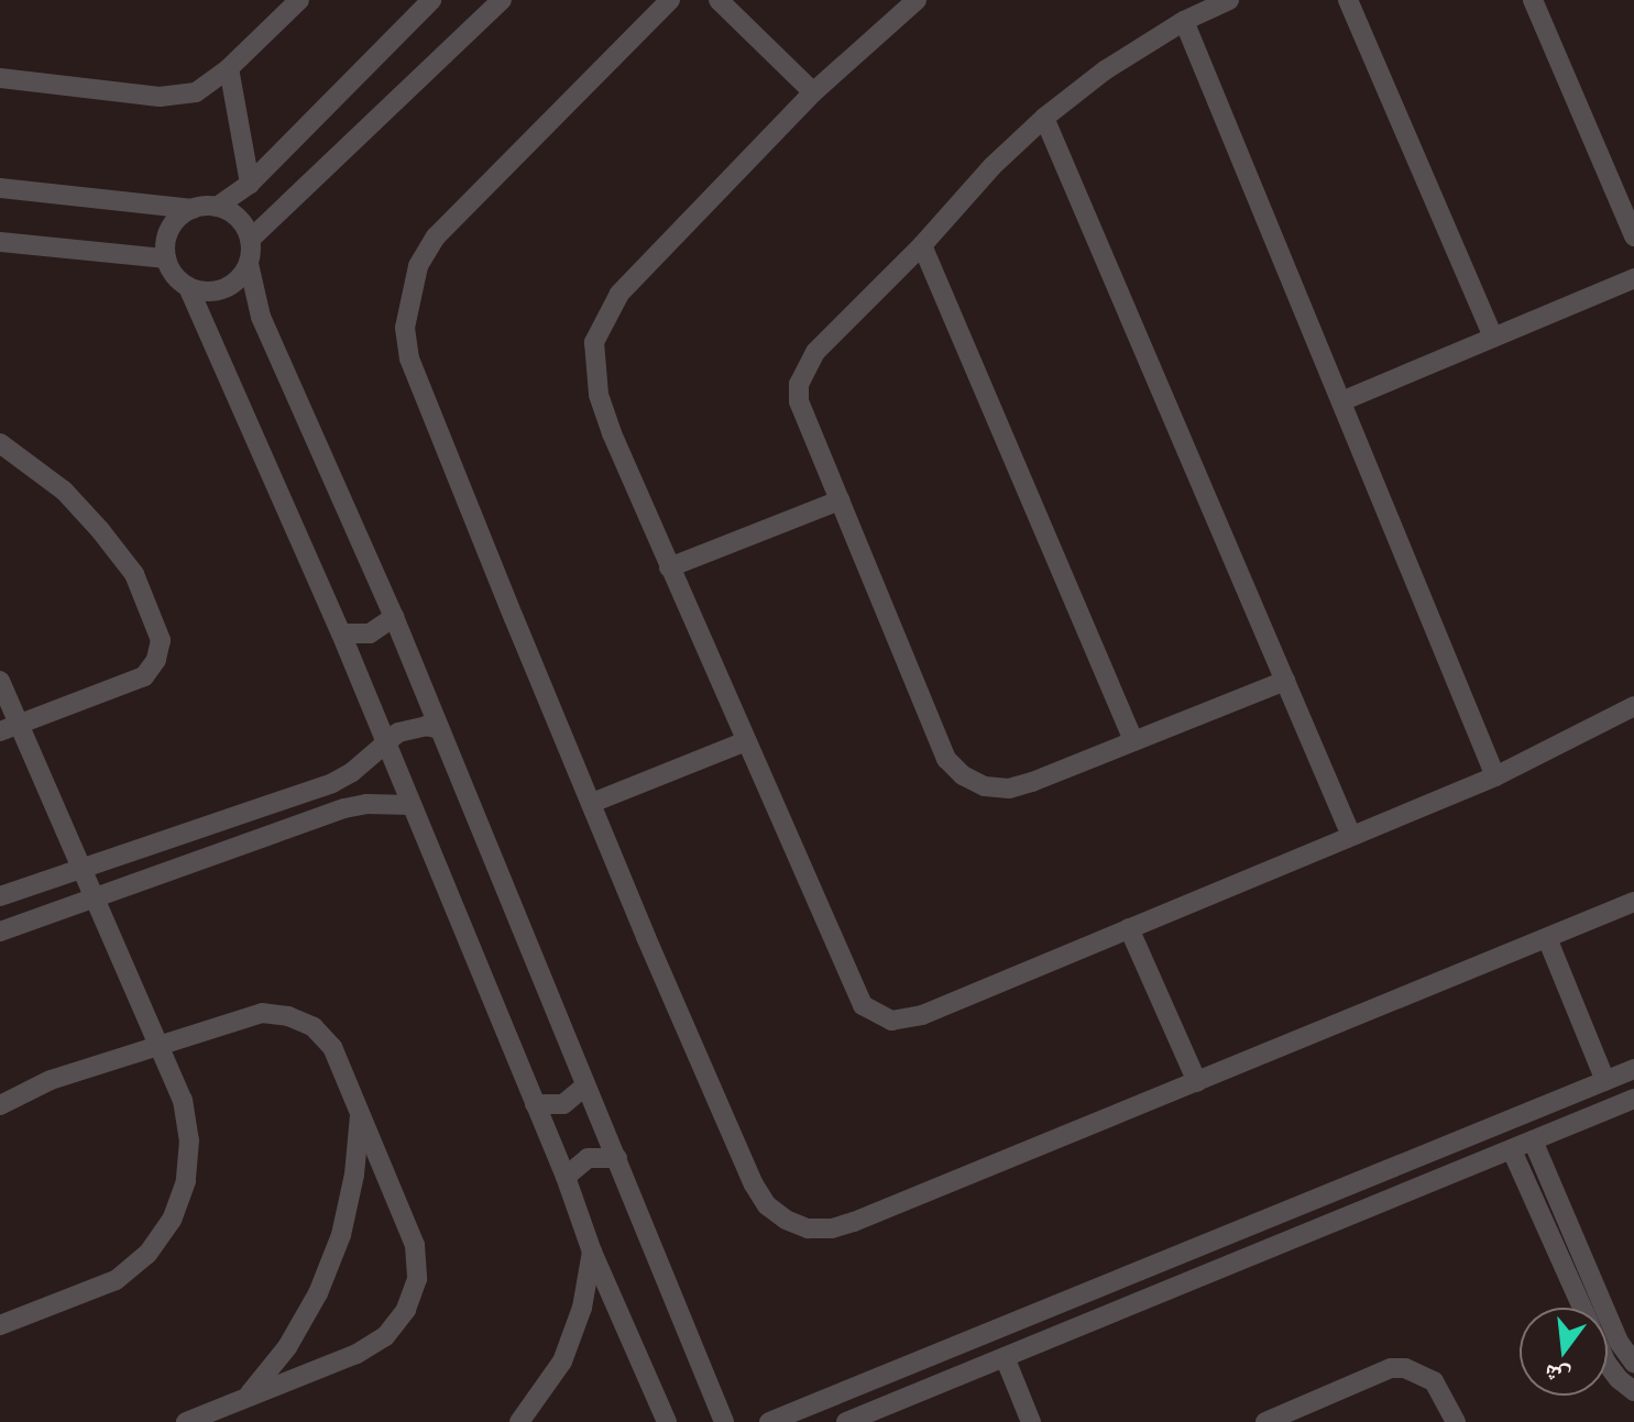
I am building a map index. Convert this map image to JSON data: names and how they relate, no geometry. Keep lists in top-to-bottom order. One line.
{"north":"bottom"}
